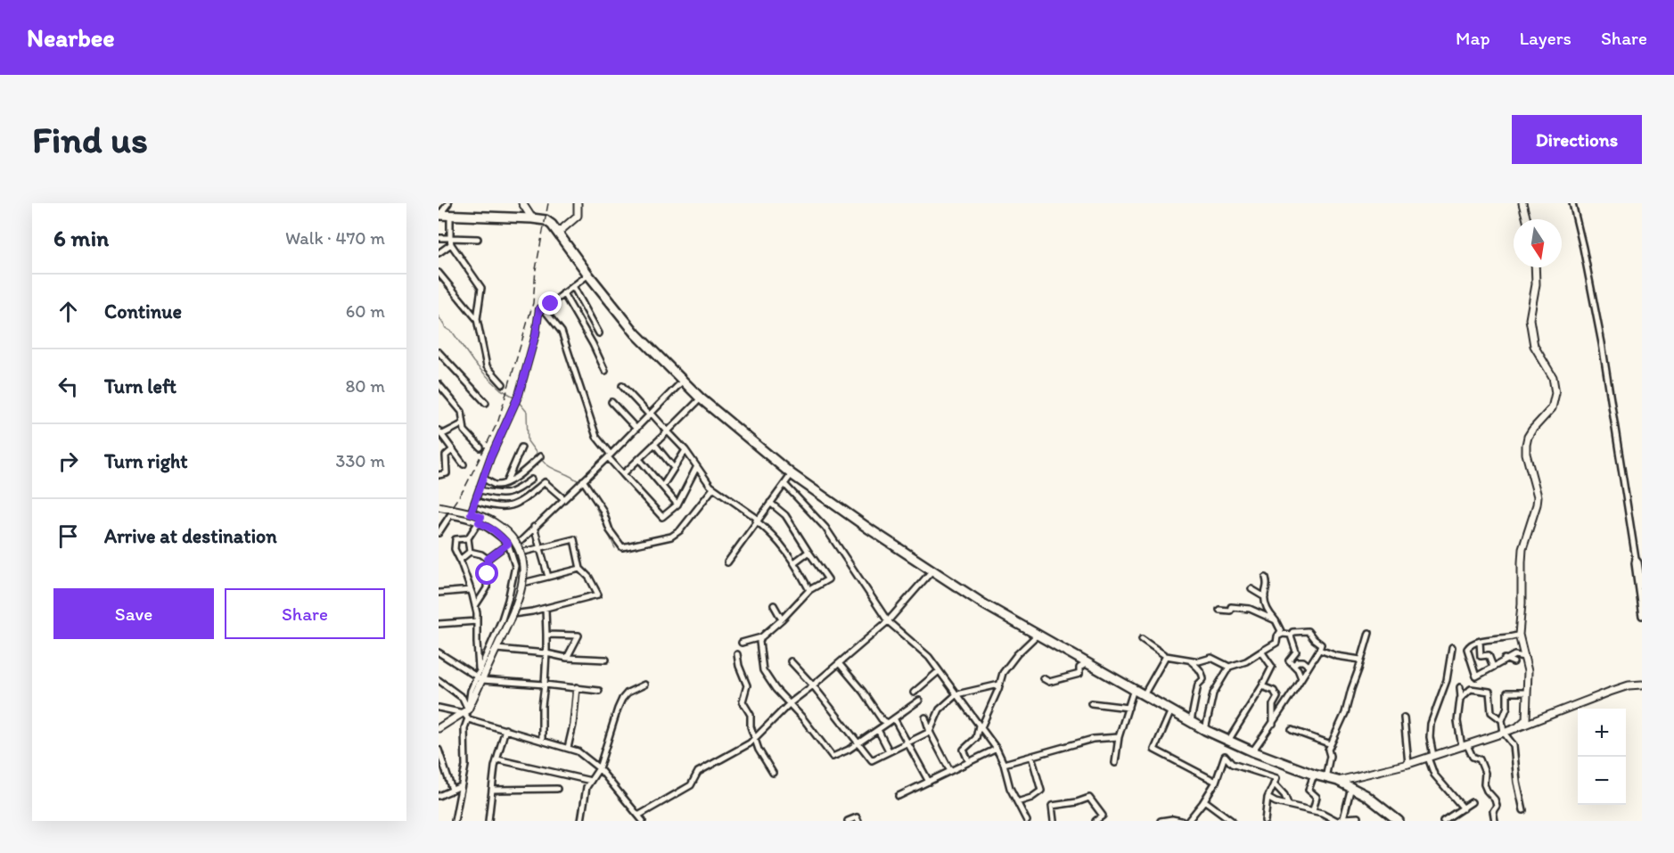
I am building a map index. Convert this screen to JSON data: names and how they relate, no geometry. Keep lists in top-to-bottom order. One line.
{"north":"bottom","page":{"header":"Nearbee","nav":["Map","Layers","Share"],"buttons":["Directions",["Save","Share"]],"title":"Find us","heading":["6 min","Walk · 470 m"],"list":[["Continue","60 m"],["Turn left","80 m"],["Turn right","330 m"],"Arrive at destination"],"map_buttons":["+","−"]}}
